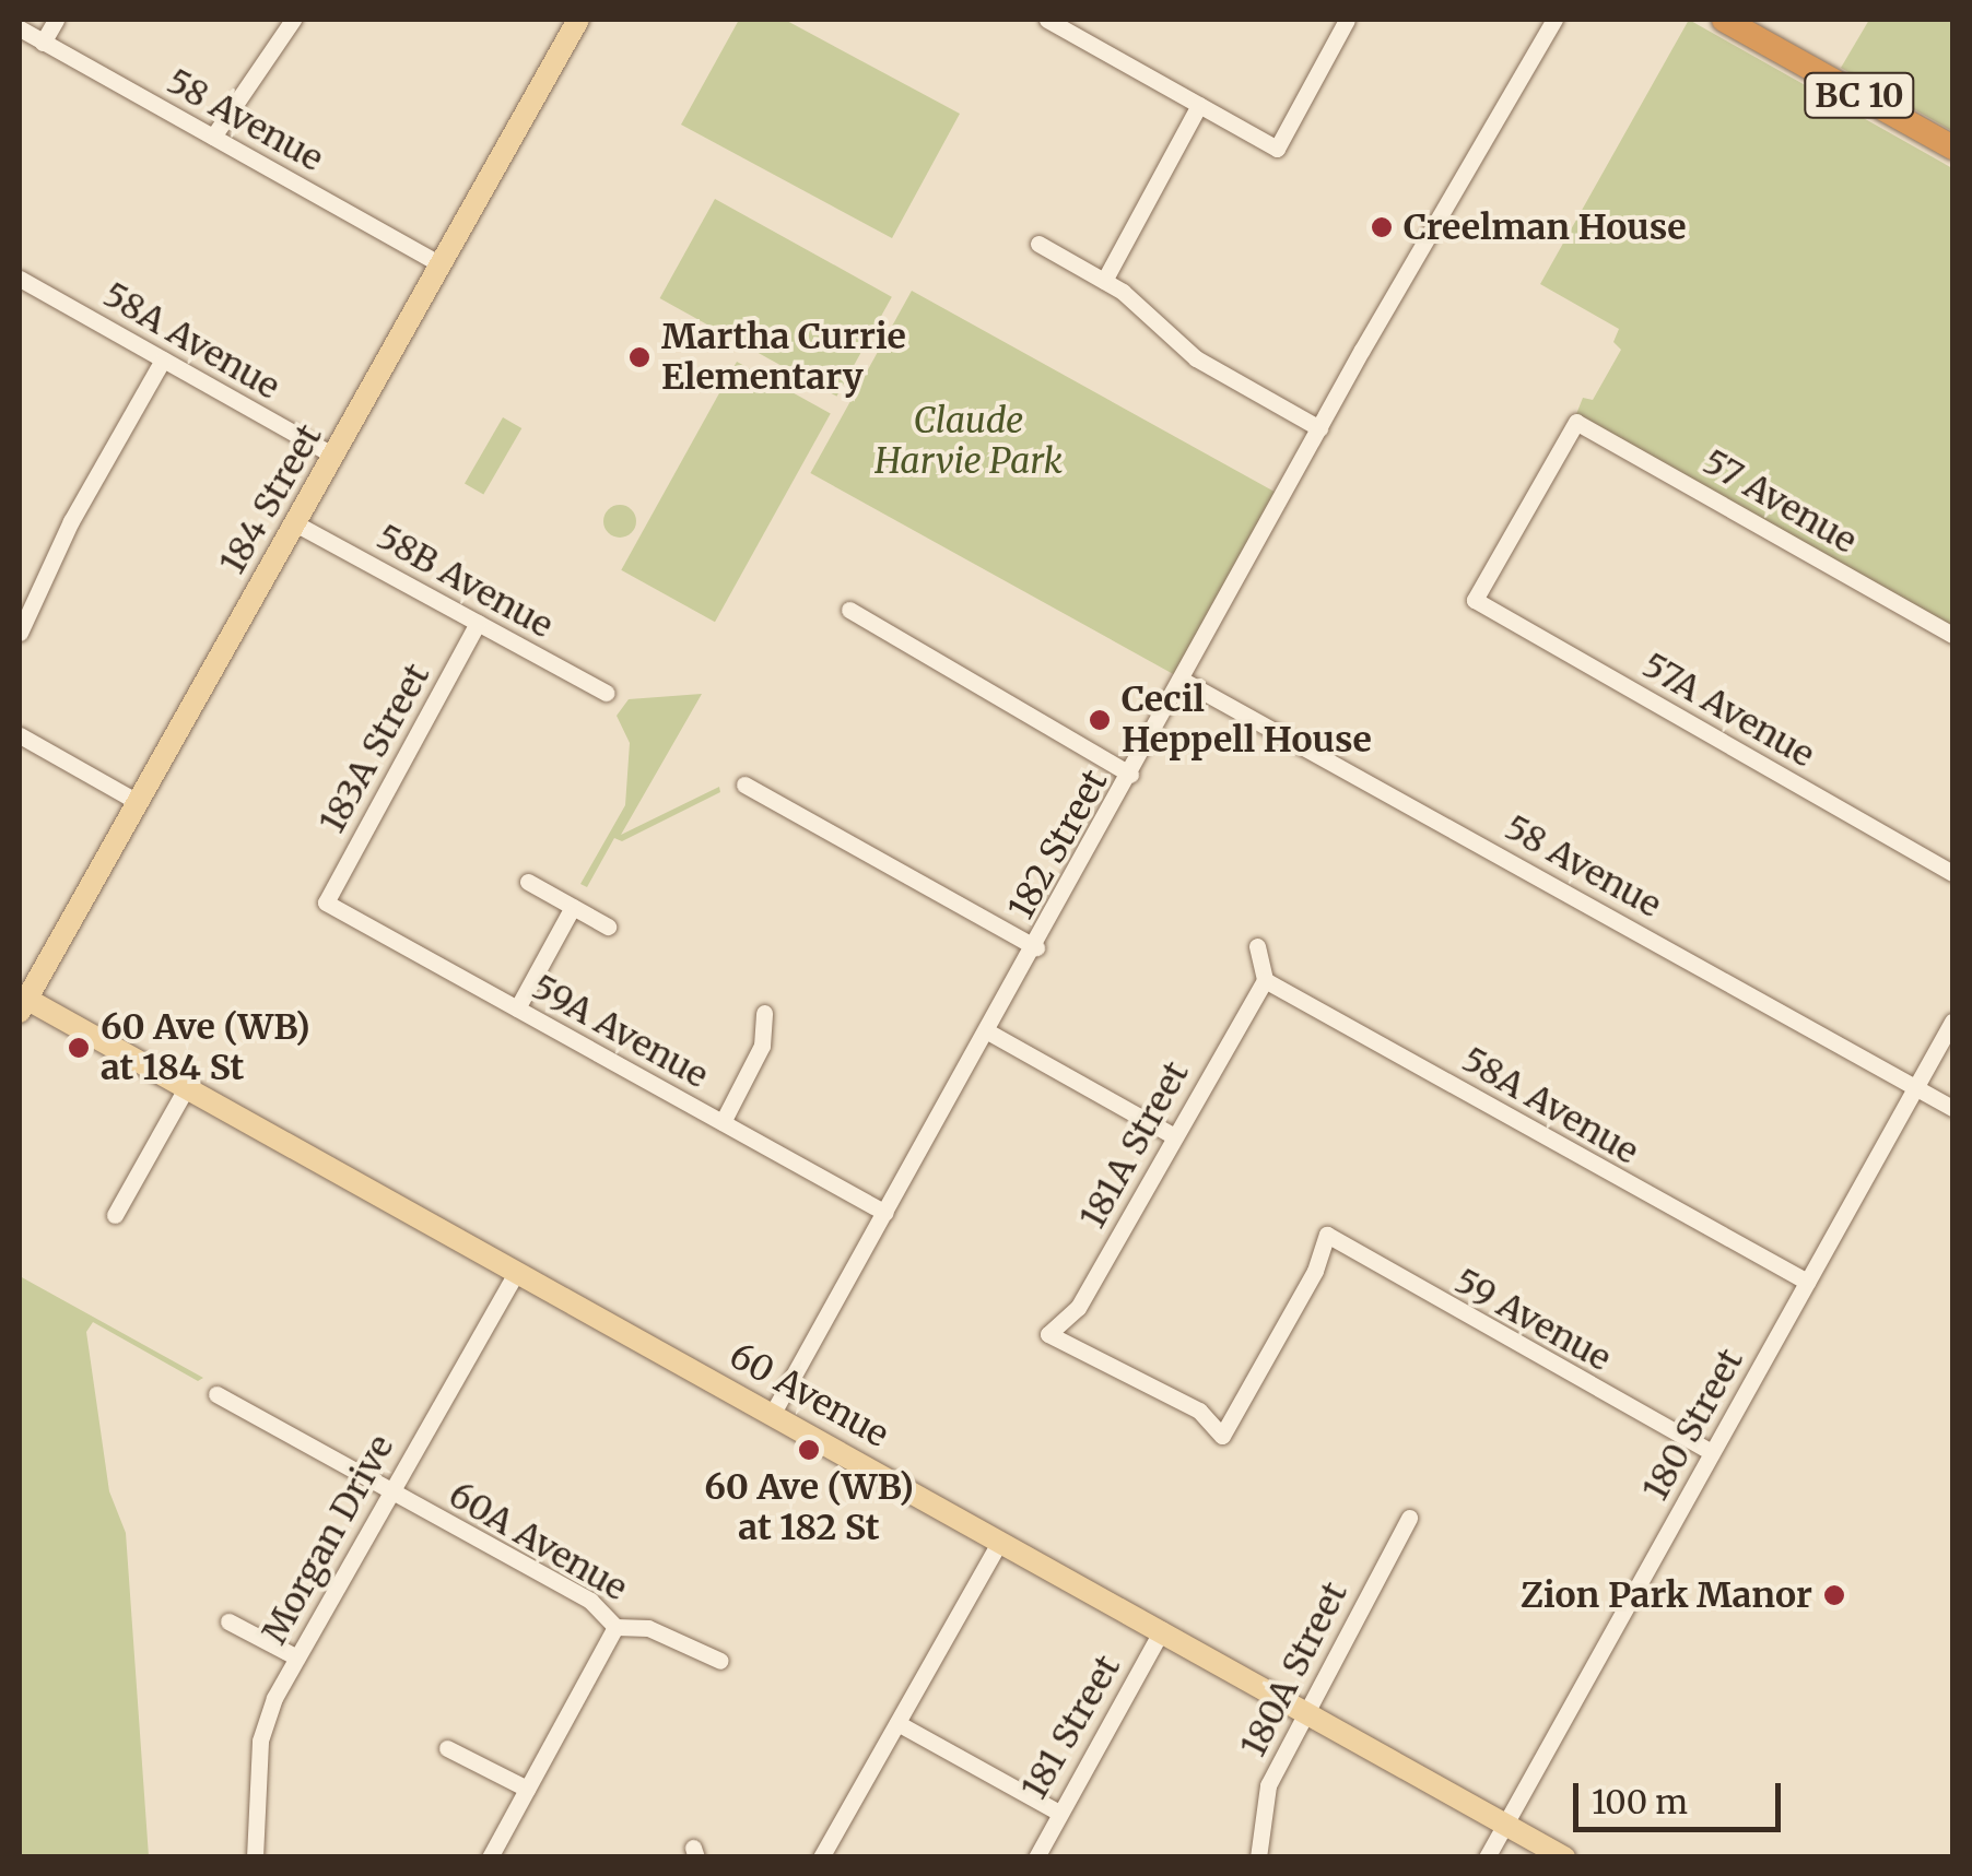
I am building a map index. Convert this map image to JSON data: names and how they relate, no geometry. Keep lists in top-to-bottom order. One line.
{"streets":{"highway":["BC 10"],"main road":["184 Street","60 Avenue"],"street":["58 Avenue","58A Avenue","57 Avenue","58B Avenue","57A Avenue","183A Street","182 Street","59A Avenue","181A Street","59 Avenue","180 Street","Morgan Drive","60A Avenue","180A Street","181 Street"]},"crossings":[["58 Avenue","184 Street"],["58 Avenue","182 Street"],["58 Avenue","180 Street"],["58A Avenue","184 Street"],["58A Avenue","181A Street"],["58A Avenue","180 Street"],["184 Street","58B Avenue"],["184 Street","60 Avenue"],["57 Avenue","57A Avenue"],["58B Avenue","183A Street"],["183A Street","59A Avenue"],["182 Street","59A Avenue"],["182 Street","60 Avenue"],["181A Street","59 Avenue"],["59 Avenue","180 Street"],["60 Avenue","180 Street"],["60 Avenue","Morgan Drive"],["60 Avenue","180A Street"],["60 Avenue","181 Street"],["Morgan Drive","60A Avenue"]],"parks":["Claude Harvie Park"],"places":["Creelman House","Martha Currie Elementary","Cecil Heppell House","60 Ave (WB) at 184 St","60 Ave (WB) at 182 St","Zion Park Manor"],"scale_bar":"100 m"}
